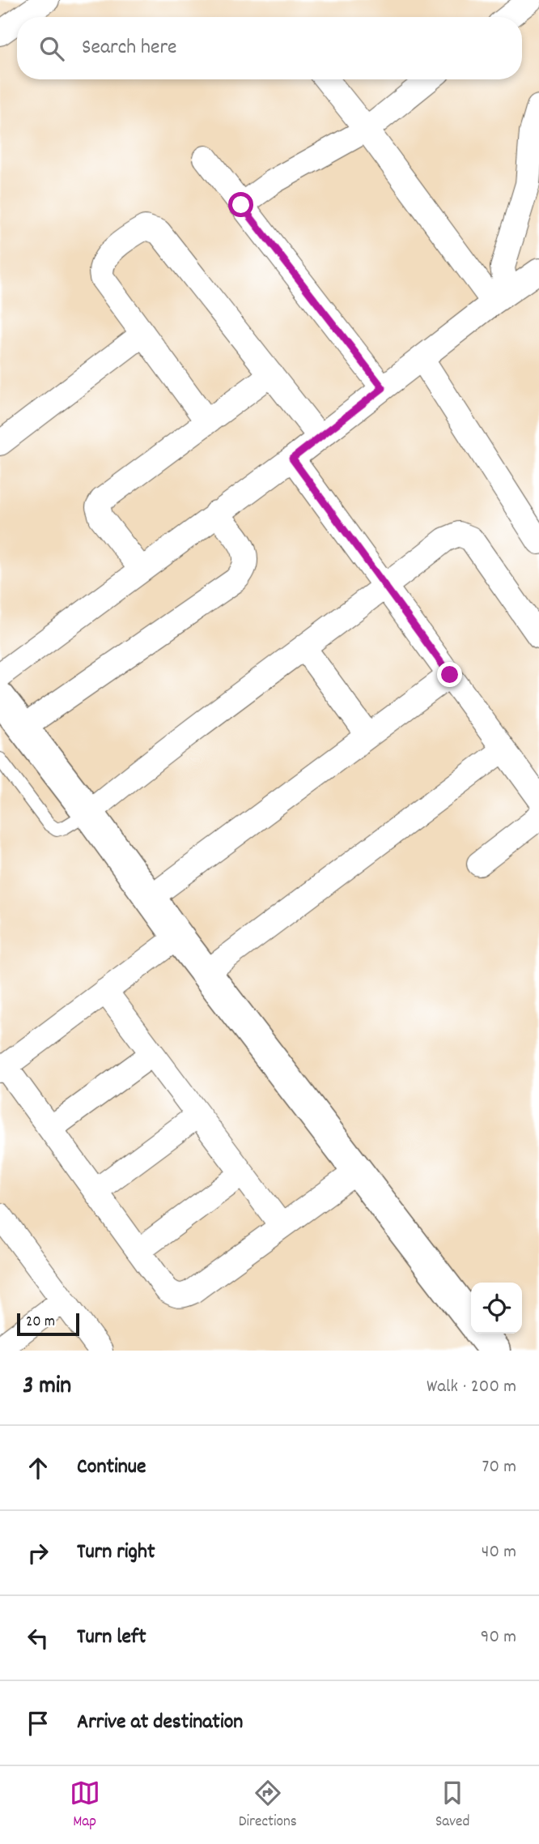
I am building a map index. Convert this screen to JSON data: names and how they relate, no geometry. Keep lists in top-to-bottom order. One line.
{"scale_bar":"20 m","page":{"search":"Search here","scale":"20 m","heading":["3 min","Walk · 200 m"],"list":[["Continue","70 m"],["Turn right","40 m"],["Turn left","90 m"],"Arrive at destination"],"nav":["Map","Directions","Saved"]}}
